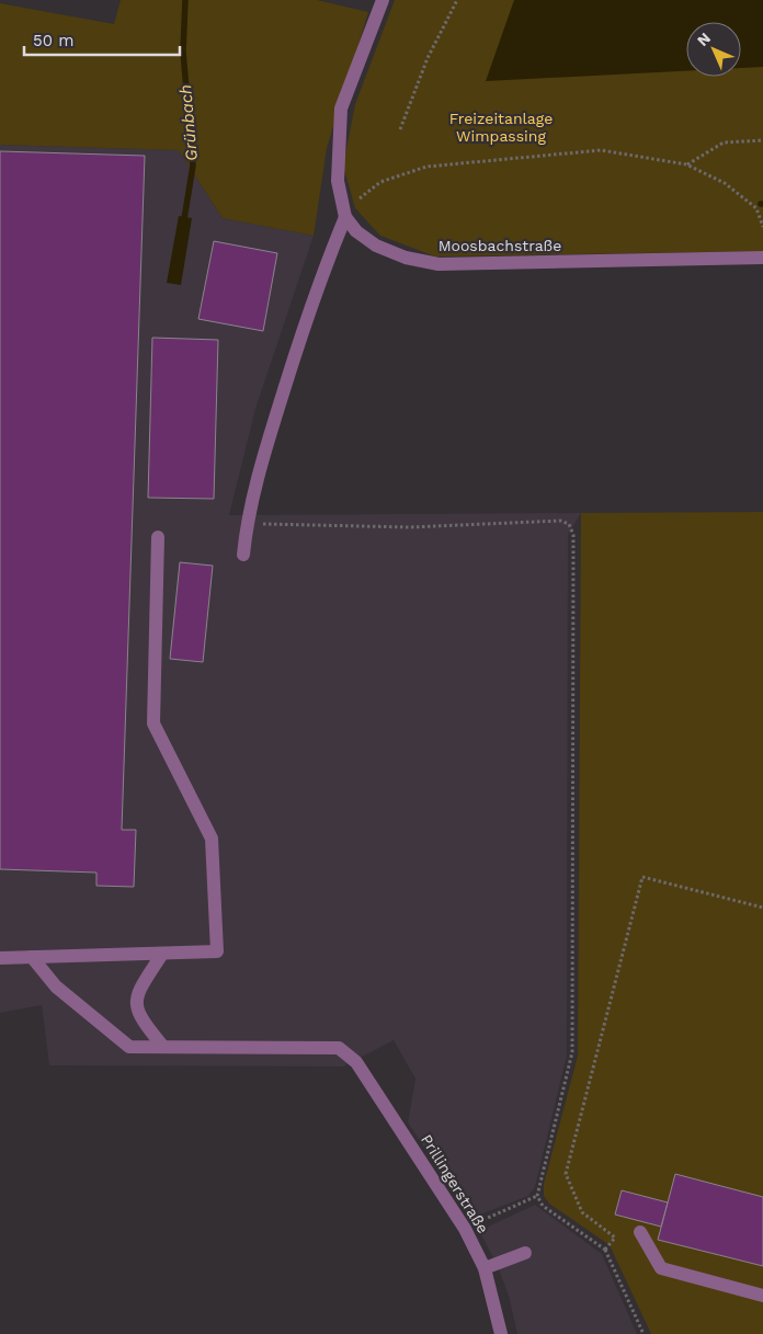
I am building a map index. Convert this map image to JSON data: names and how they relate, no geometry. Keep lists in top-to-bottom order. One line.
{"streets":{"street":["Moosbachstraße","Prillingerstraße"]},"water":["Grünbach"],"parks":["Freizeitanlage Wimpassing"],"scale_bar":"50 m","north":"top left"}
